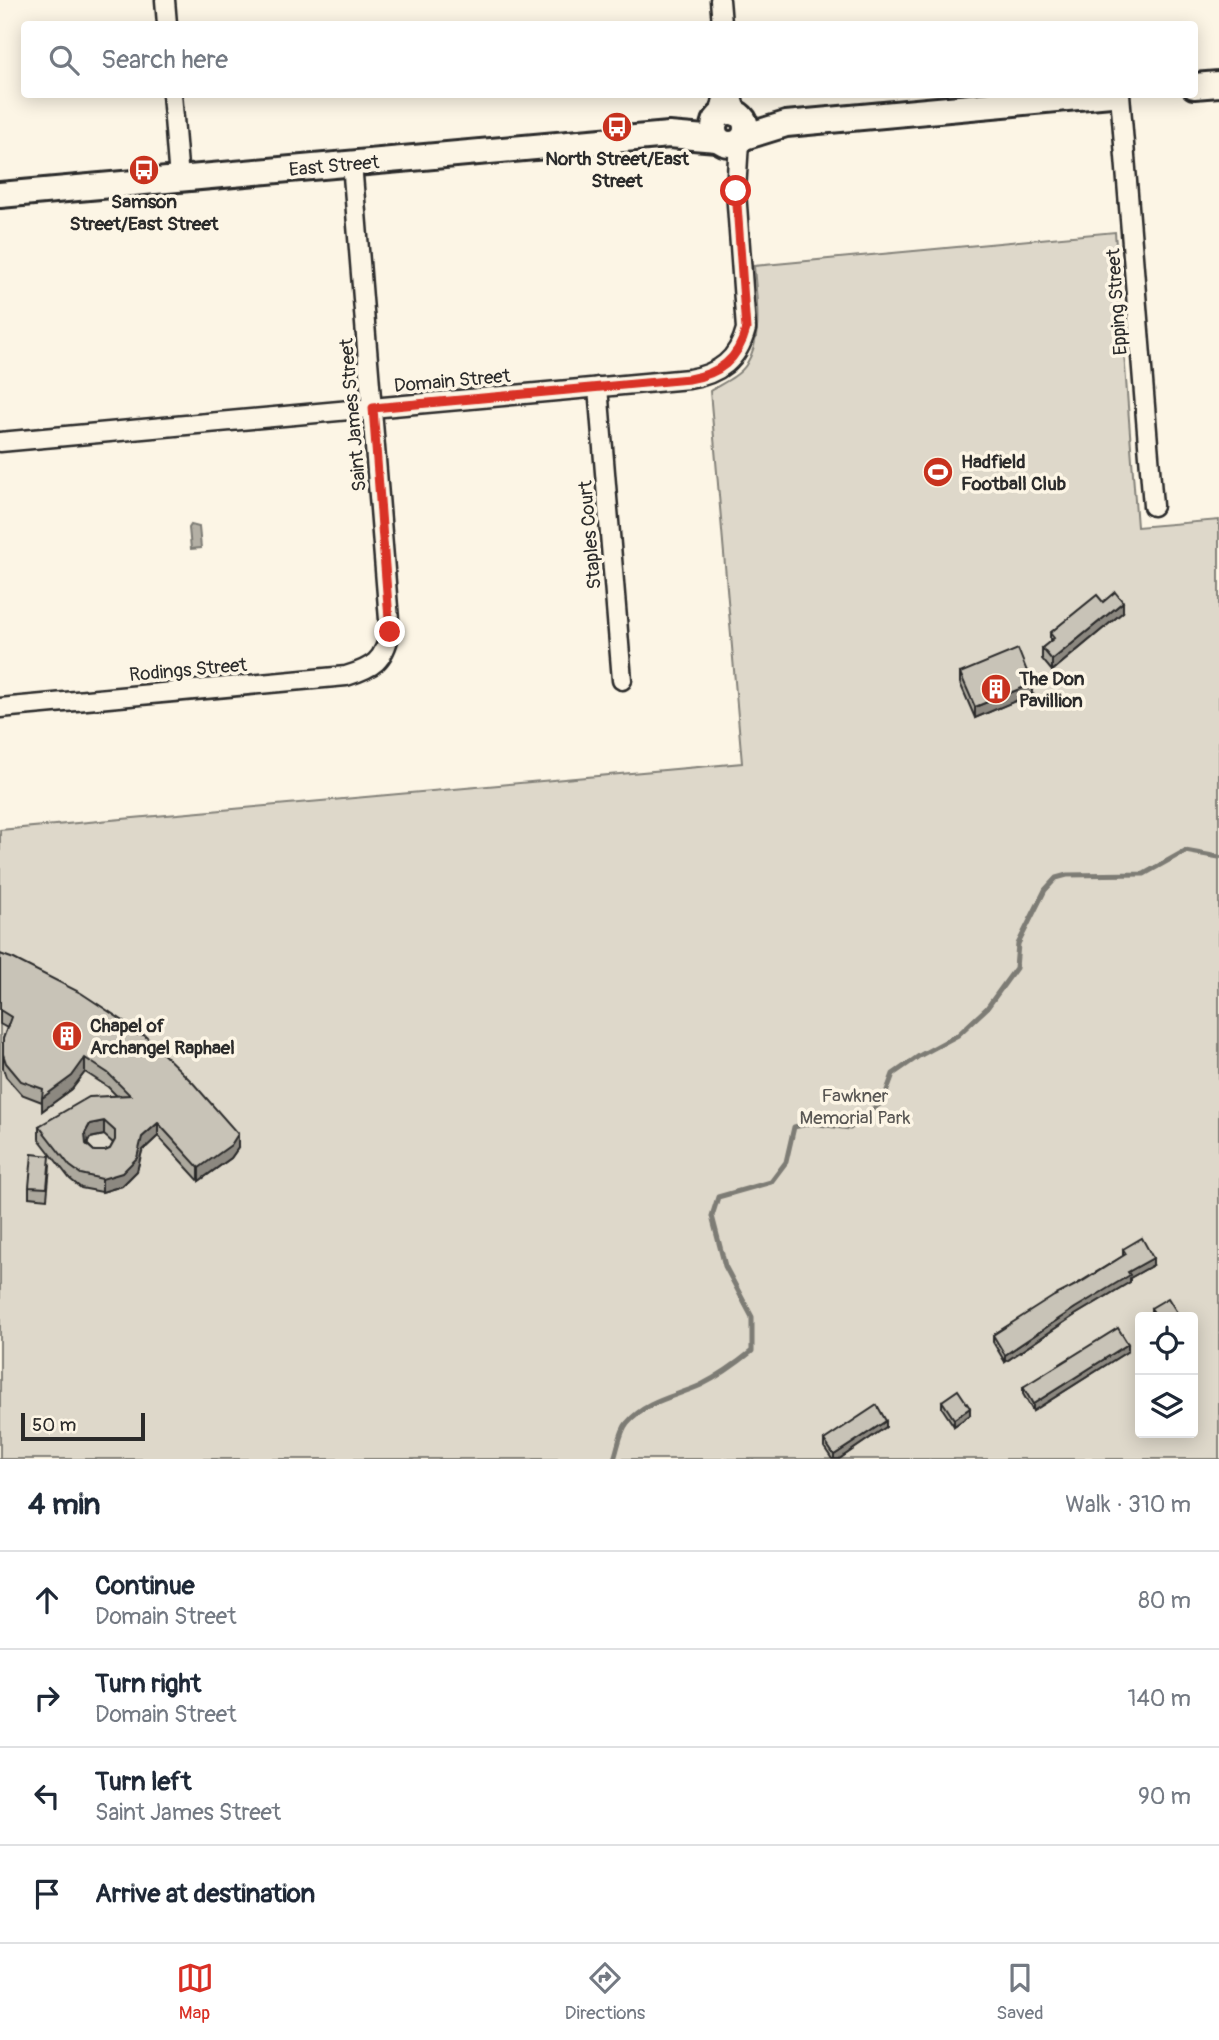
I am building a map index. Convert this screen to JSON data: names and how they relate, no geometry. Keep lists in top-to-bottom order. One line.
{"streets":{"street":["East Street","Epping Street","Domain Street","Saint James Street","Staples Court","Rodings Street"]},"crossings":[["East Street","Domain Street"],["East Street","Saint James Street"],["Domain Street","Saint James Street"],["Domain Street","Staples Court"],["Saint James Street","Rodings Street"]],"parks":["Fawkner Memorial Park"],"places":{"bus stop":["North Street/East Street","Samson Street/East Street"],"sports":["Hadfield Football Club"],"building":["The Don Pavillion","Chapel of Archangel Raphael"]},"scale_bar":"50 m","page":{"search":"Search here","scale":"50 m","heading":["4 min","Walk · 310 m"],"list":[["Continue","Domain Street","80 m"],["Turn right","Domain Street","140 m"],["Turn left","Saint James Street","90 m"],"Arrive at destination"],"nav":["Map","Directions","Saved"]}}
